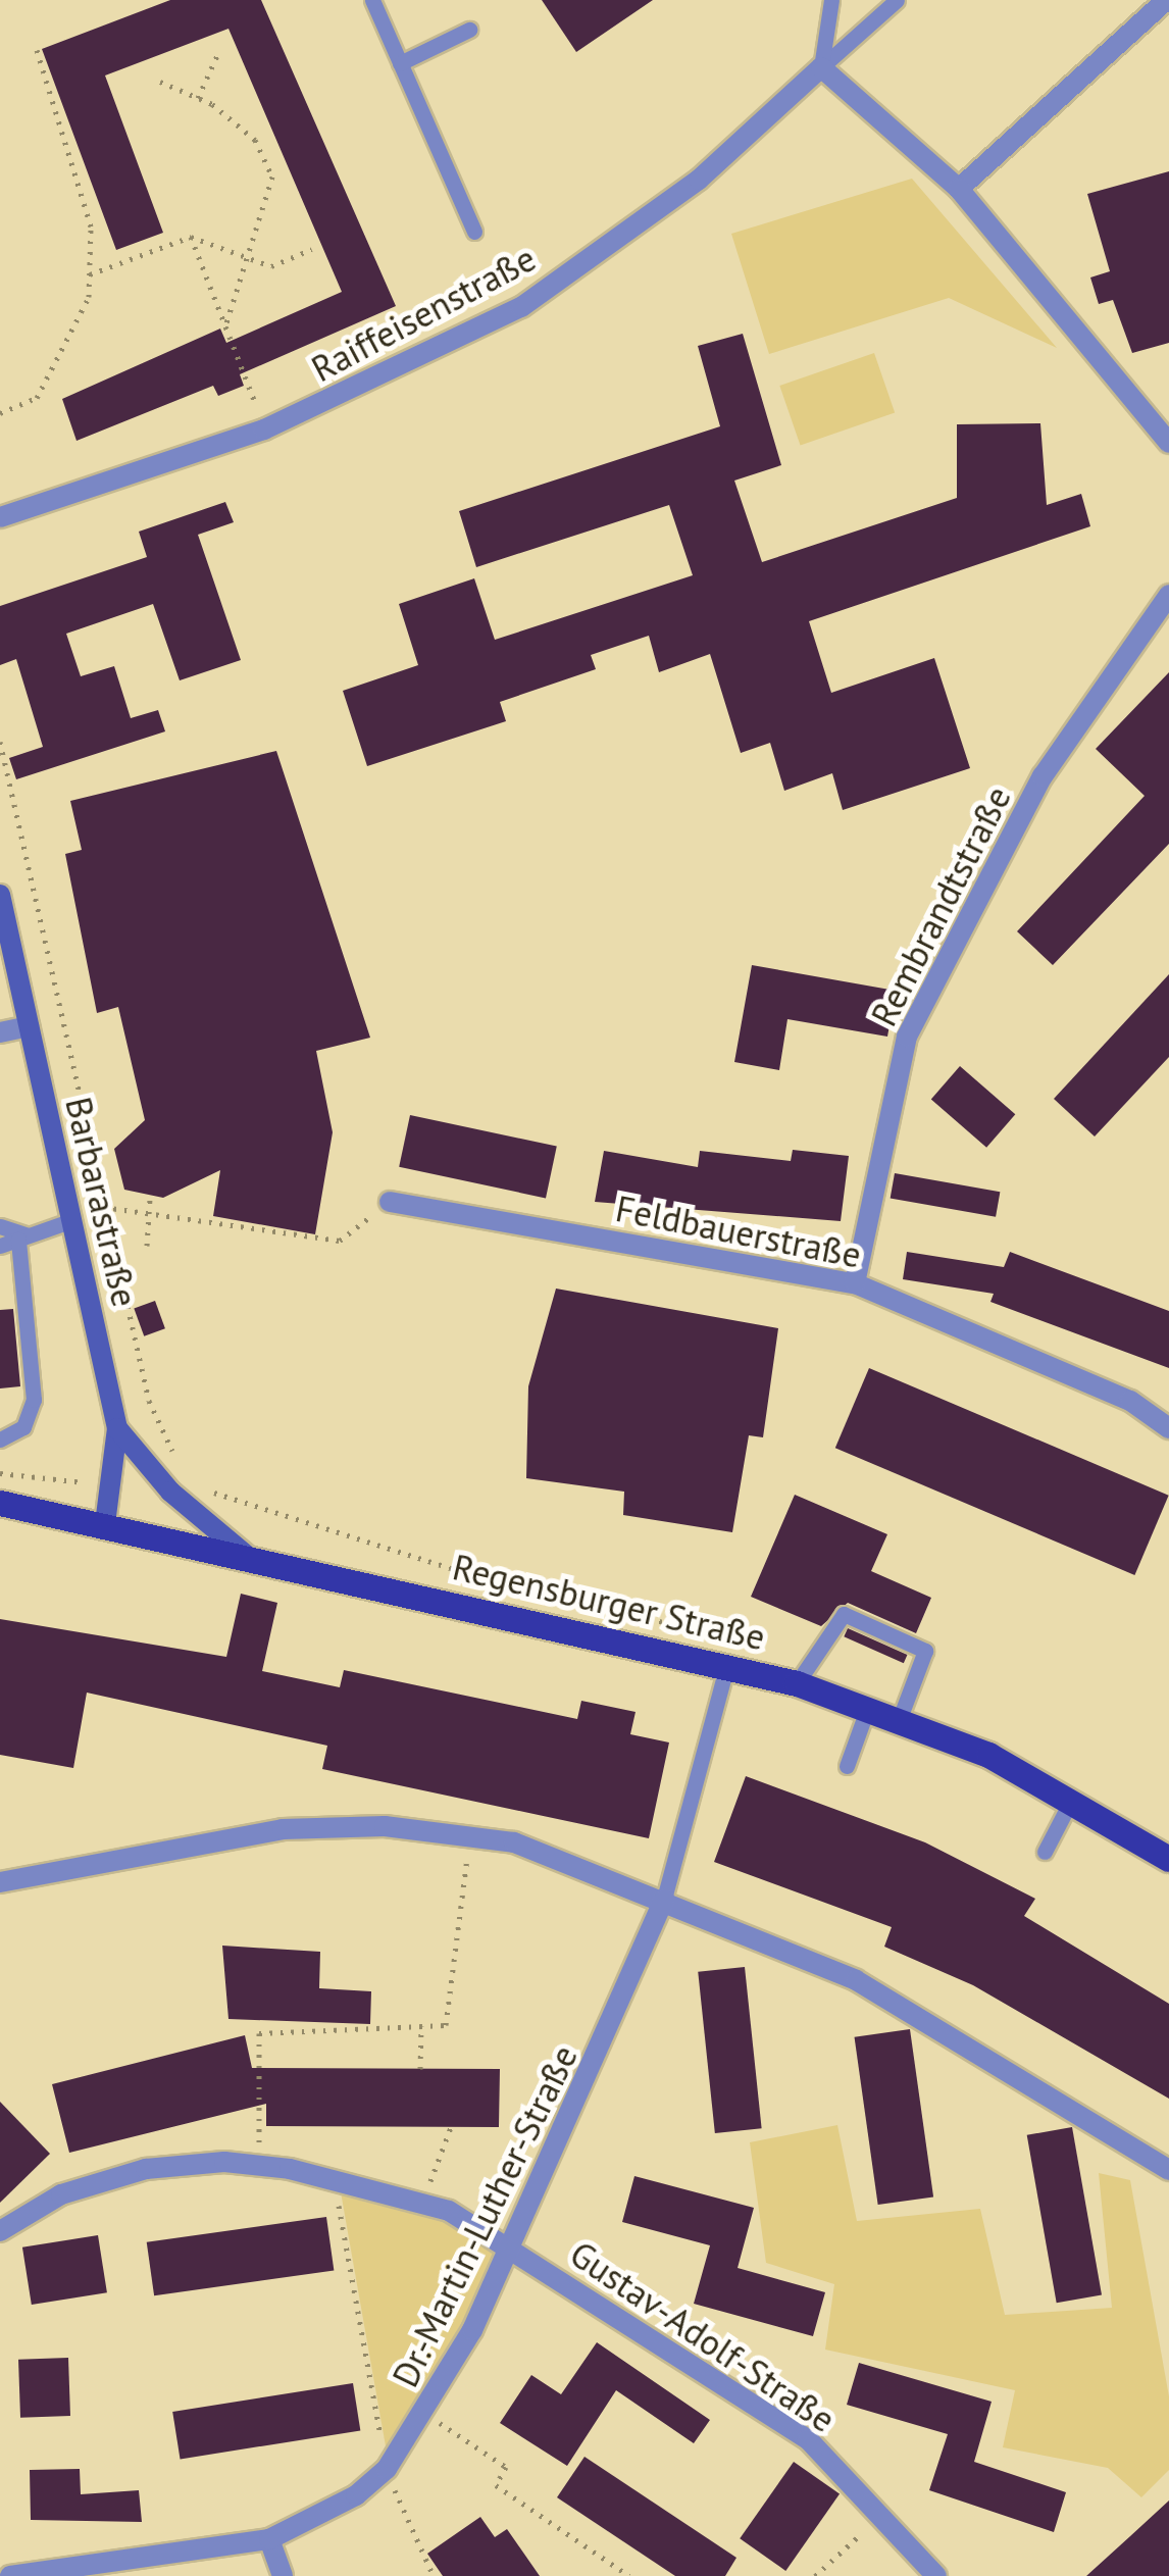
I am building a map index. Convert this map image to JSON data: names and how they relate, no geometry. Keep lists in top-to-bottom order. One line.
{"streets":{"main road":["Regensburger Straße"],"street":["Raiffeisenstraße","Rembrandtstraße","Barbarastraße","Feldbauerstraße","Dr.-Martin-Luther-Straße","Gustav-Adolf-Straße"]},"crossings":[["Rembrandtstraße","Feldbauerstraße"],["Barbarastraße","Regensburger Straße"],["Dr.-Martin-Luther-Straße","Gustav-Adolf-Straße"]]}
